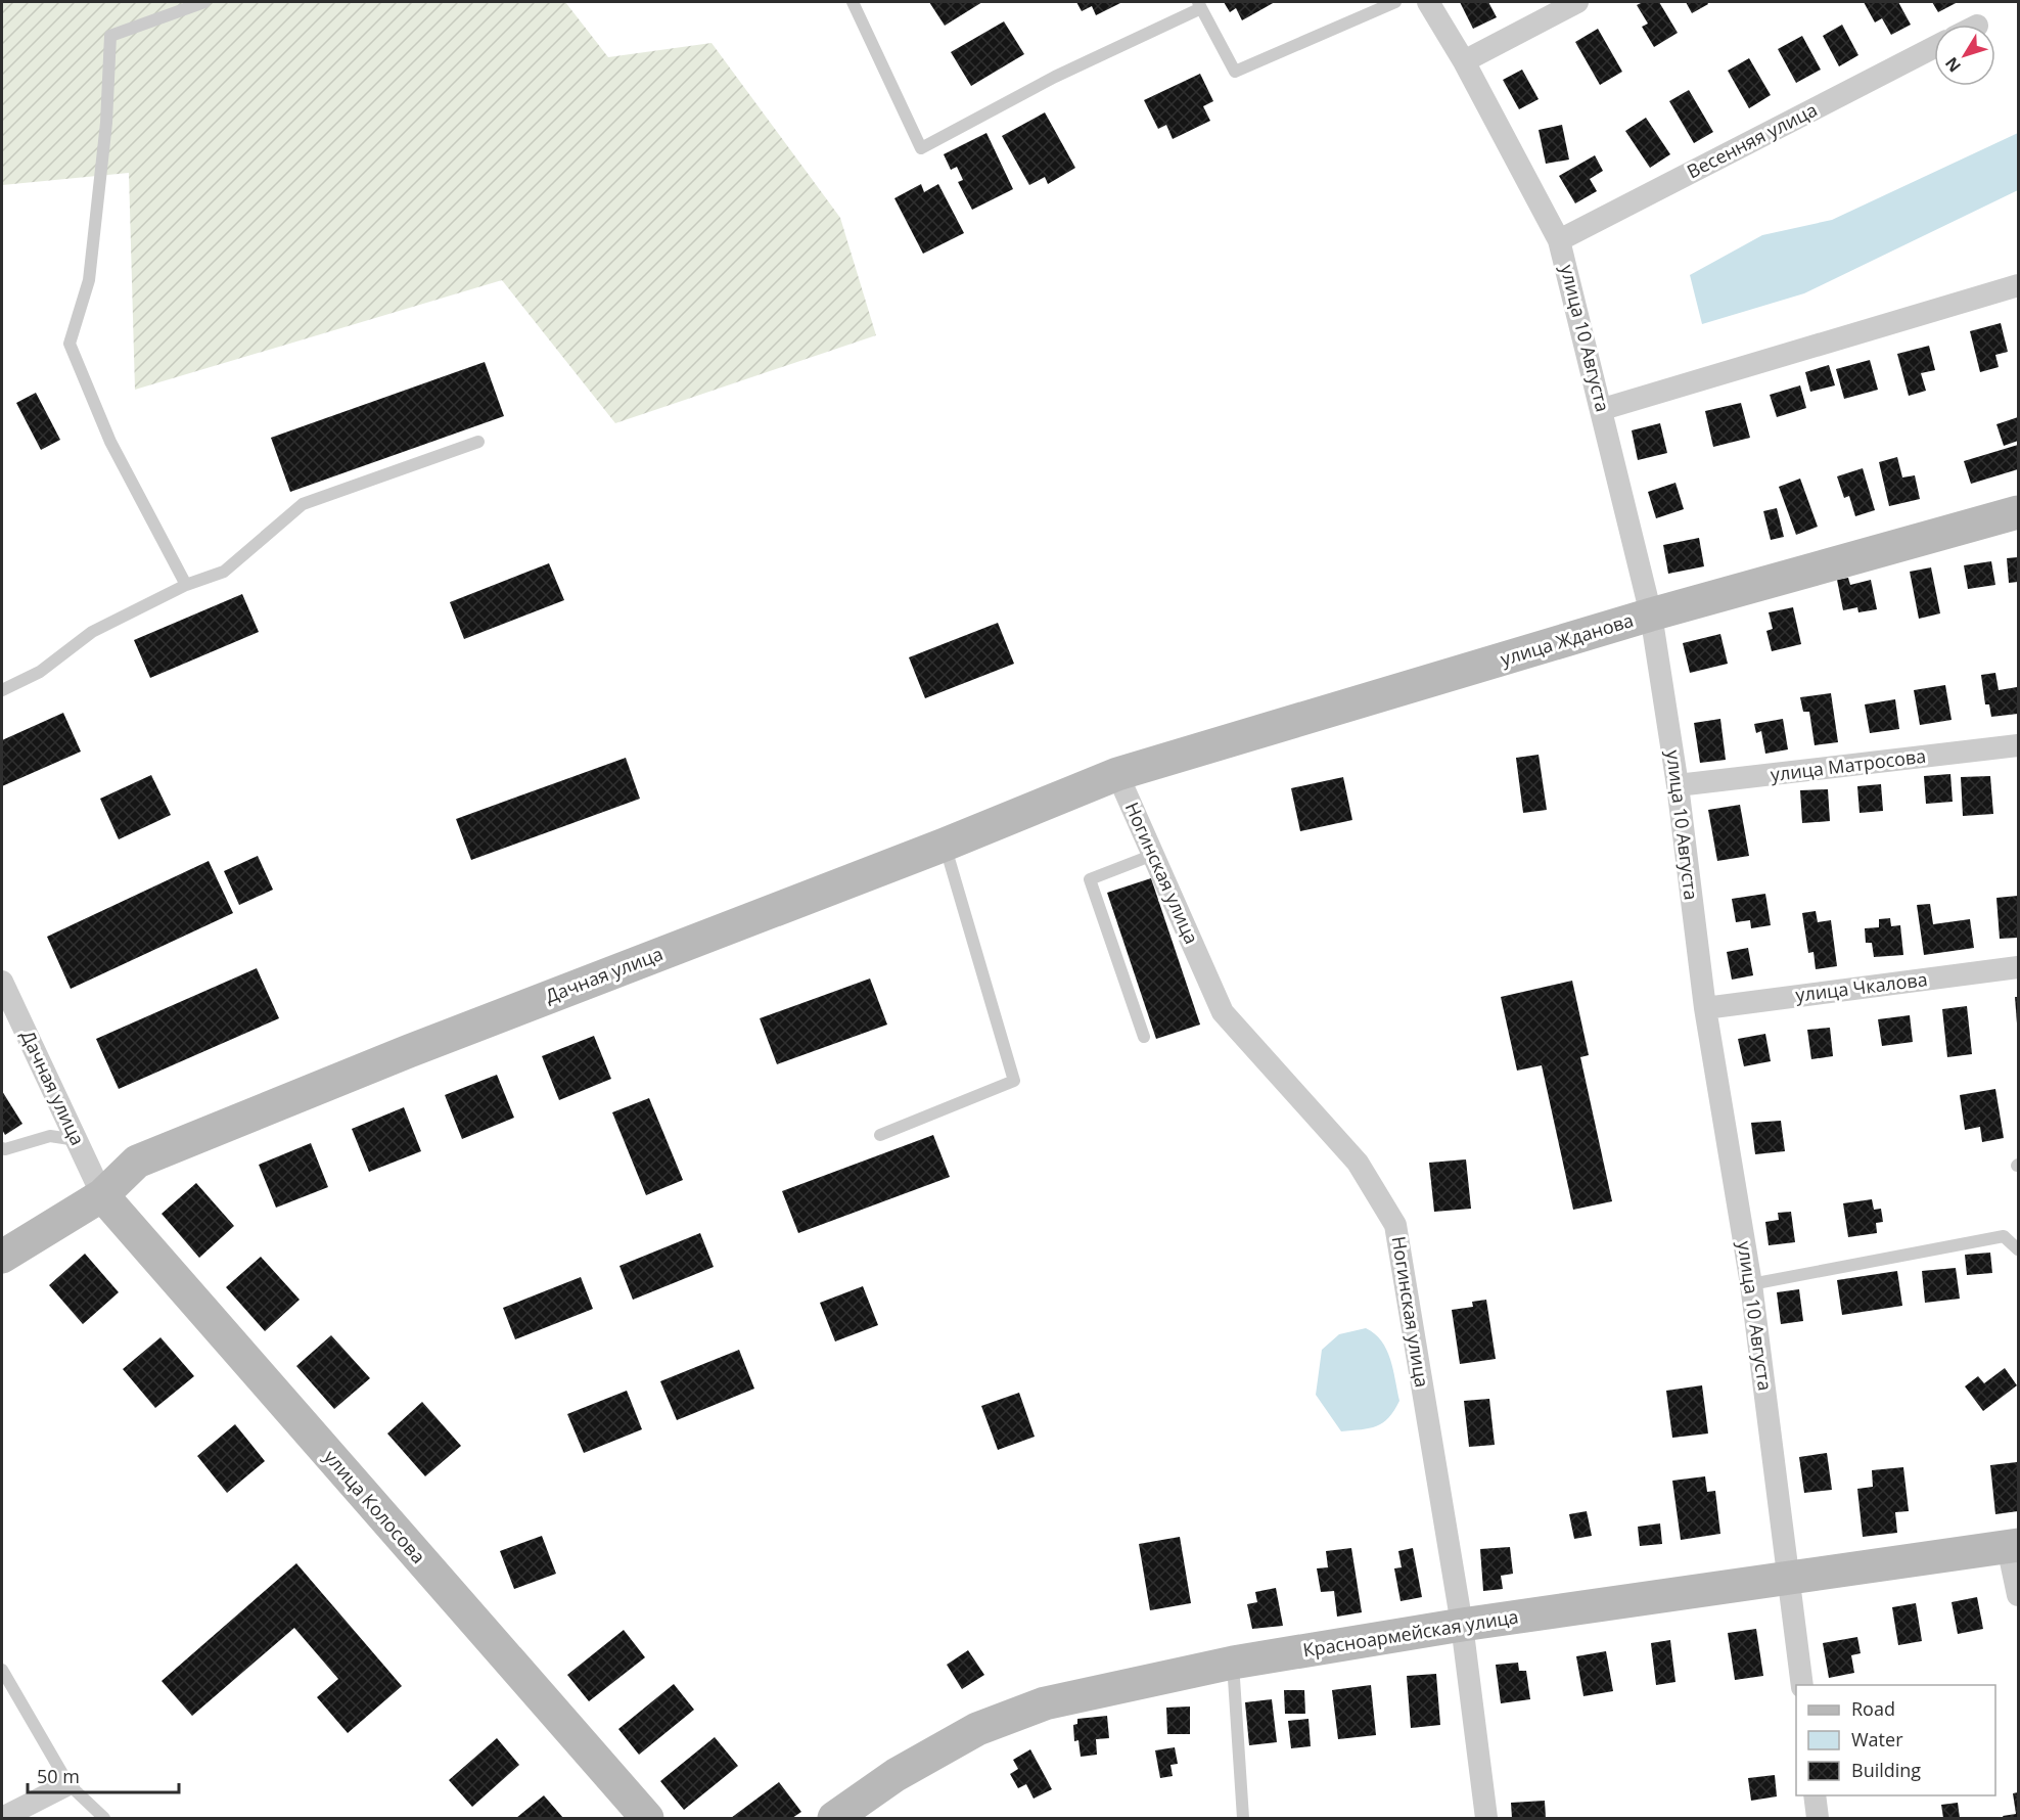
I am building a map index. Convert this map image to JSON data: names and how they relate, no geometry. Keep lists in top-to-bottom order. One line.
{"streets":{"street":["Весенняя улица","улица 10 Августа","улица Жданова","улица Матросова","Ногинская улица","Дачная улица","улица Чкалова","улица Колосова","Красноармейская улица"]},"crossings":[["Весенняя улица","улица 10 Августа"],["улица 10 Августа","улица Жданова"],["улица 10 Августа","улица Матросова"],["улица 10 Августа","улица Чкалова"],["улица 10 Августа","Красноармейская улица"],["улица Жданова","Ногинская улица"],["улица Жданова","Дачная улица"],["Ногинская улица","Дачная улица"],["Ногинская улица","Красноармейская улица"],["Дачная улица","улица Колосова"]],"legend":["Road","Water","Building"],"scale_bar":"50 m","north":"bottom left"}
